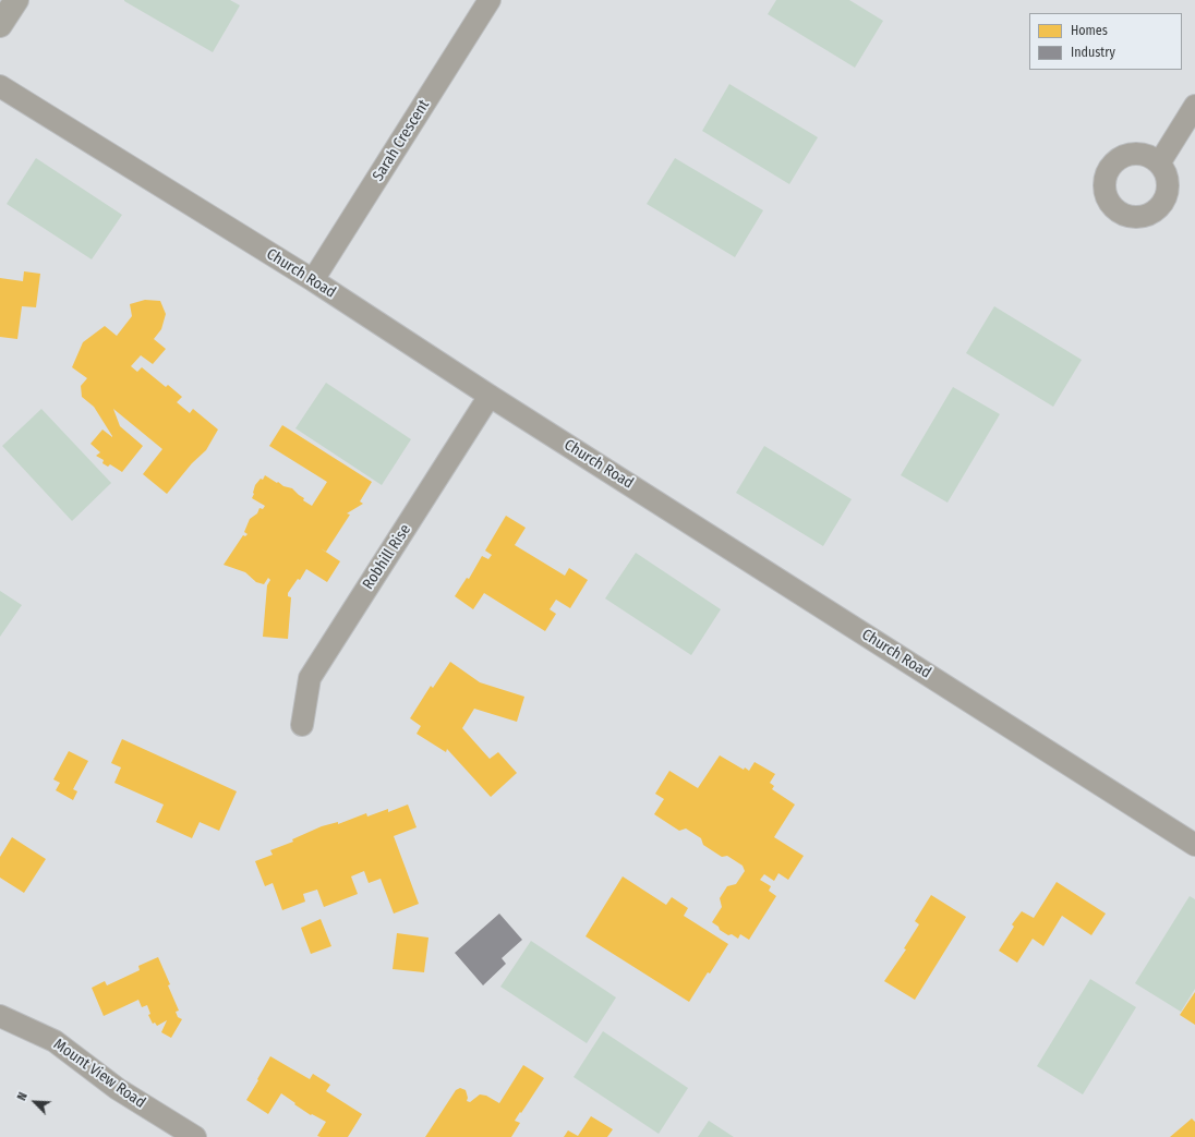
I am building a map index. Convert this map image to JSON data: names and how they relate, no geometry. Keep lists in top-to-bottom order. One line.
{"streets":{"street":["Sarah Crescent","Church Road","Robhill Rise","Mount View Road"]},"crossings":[["Sarah Crescent","Church Road"],["Church Road","Robhill Rise"]],"legend":["Homes","Industry"],"north":"top left"}
